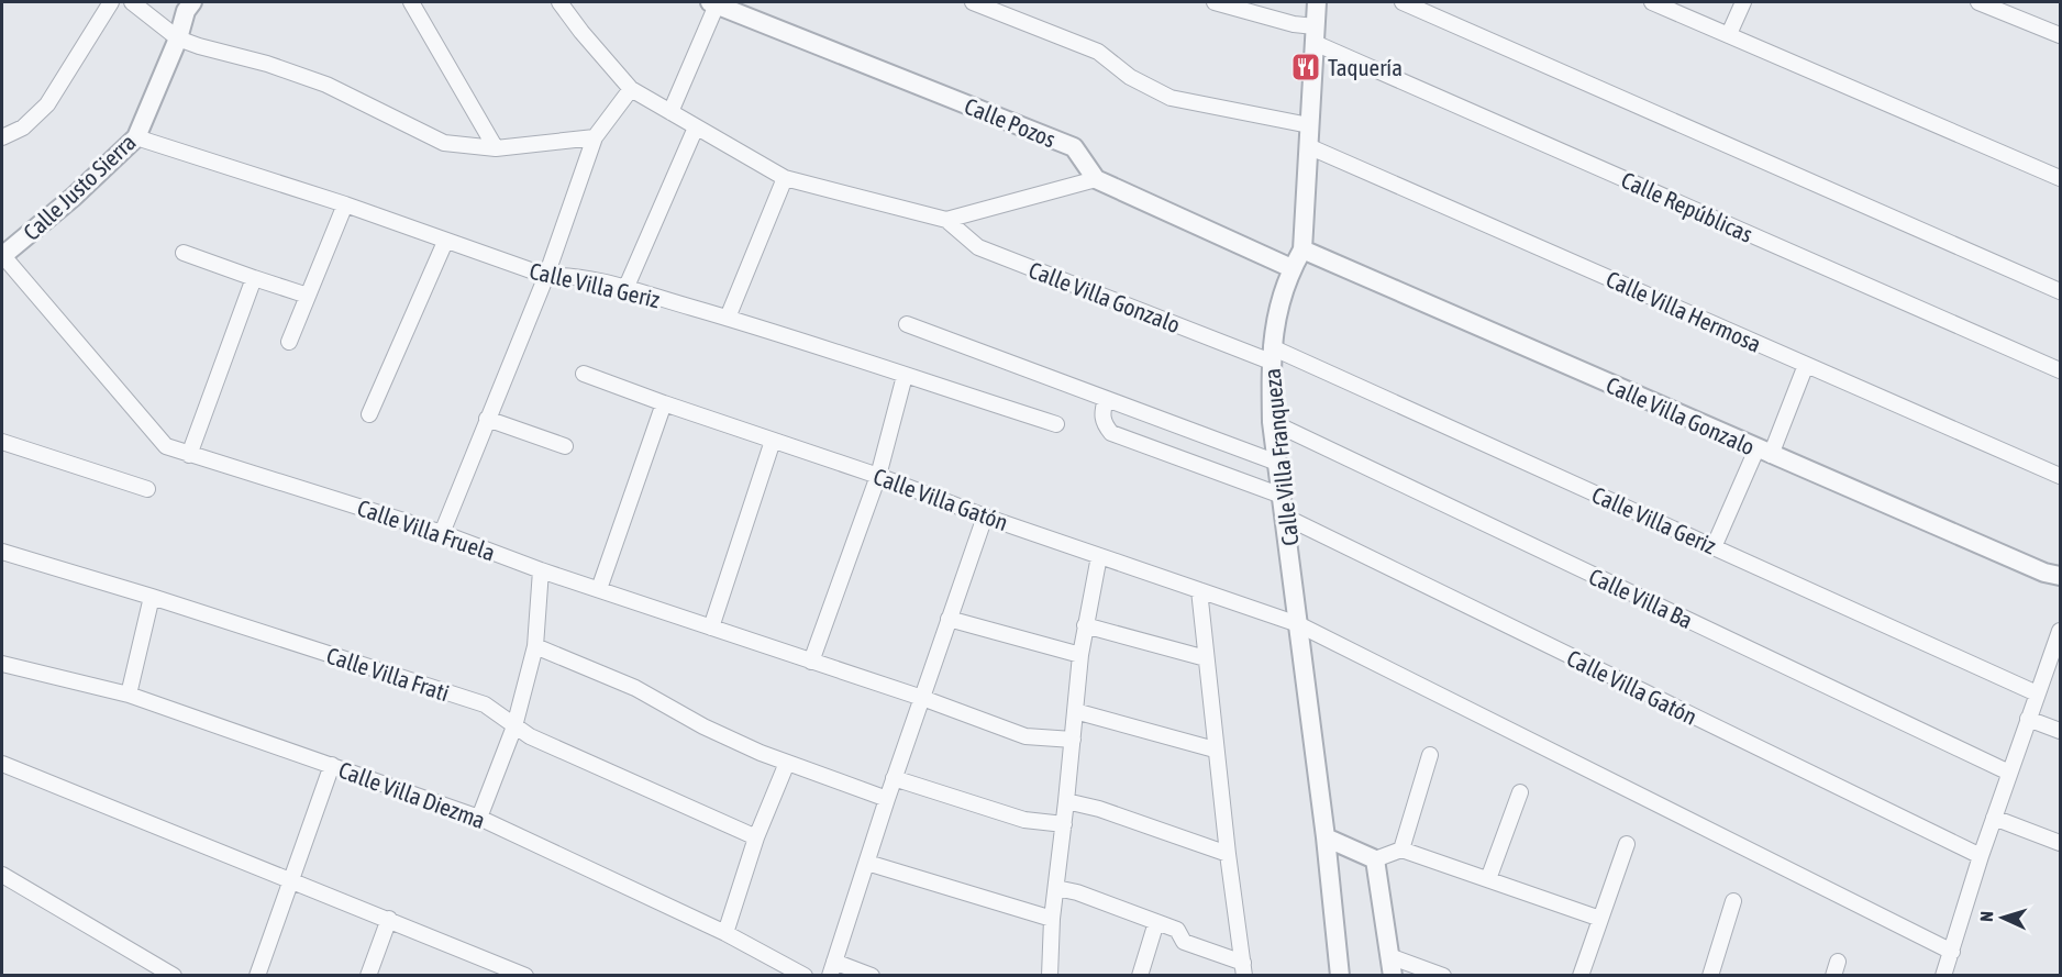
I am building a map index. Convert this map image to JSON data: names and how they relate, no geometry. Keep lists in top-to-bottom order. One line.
{"streets":{"street":["Calle Pozos","Calle Justo Sierra","Calle Repúblicas","Calle Villa Geriz","Calle Villa Gonzalo","Calle Villa Hermosa","Calle Villa Franqueza","Calle Villa Gatón","Calle Villa Fruela","Calle Villa Ba","Calle Villa Frati","Calle Villa Diezma"]},"crossings":[["Calle Justo Sierra","Calle Villa Geriz"],["Calle Justo Sierra","Calle Villa Fruela"],["Calle Repúblicas","Calle Villa Franqueza"],["Calle Villa Geriz","Calle Villa Gonzalo"],["Calle Villa Geriz","Calle Villa Franqueza"],["Calle Villa Gonzalo","Calle Villa Franqueza"],["Calle Villa Hermosa","Calle Villa Franqueza"],["Calle Villa Franqueza","Calle Villa Gatón"],["Calle Villa Franqueza","Calle Villa Ba"]],"places":{"restaurant":["Taquería"]},"north":"left"}
